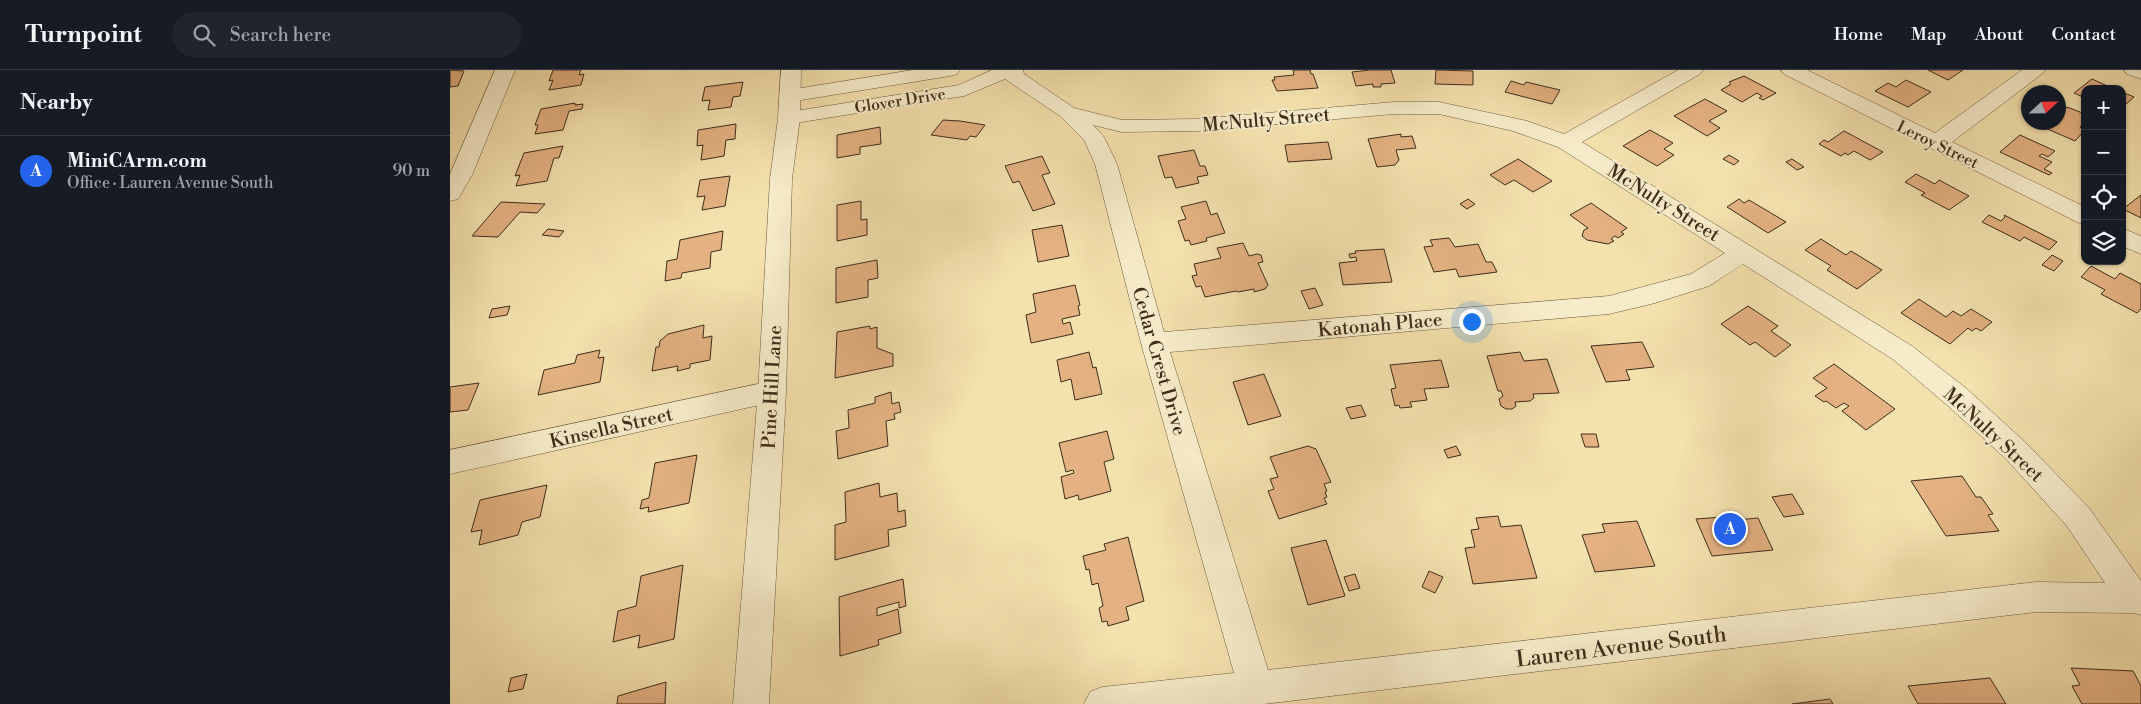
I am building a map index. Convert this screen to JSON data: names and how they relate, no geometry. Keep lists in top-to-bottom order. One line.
{"streets":{"street":["Glover Drive","McNulty Street","Leroy Street","Katonah Place","Cedar Crest Drive","Pine Hill Lane","Kinsella Street","Lauren Avenue South"]},"crossings":[["Glover Drive","Pine Hill Lane"],["McNulty Street","Katonah Place"],["McNulty Street","Cedar Crest Drive"],["McNulty Street","Lauren Avenue South"],["Katonah Place","Cedar Crest Drive"],["Cedar Crest Drive","Lauren Avenue South"],["Pine Hill Lane","Kinsella Street"]],"north":"right","page":{"header":"Turnpoint","search":"Search here","nav":["Home","Map","About","Contact"],"heading":"Nearby","map_buttons":["+","−"],"list":[{"mark":"A","name":"MiniCArm.com","note":"Office · Lauren Avenue South","value":"90 m"}],"pins":"A"}}
